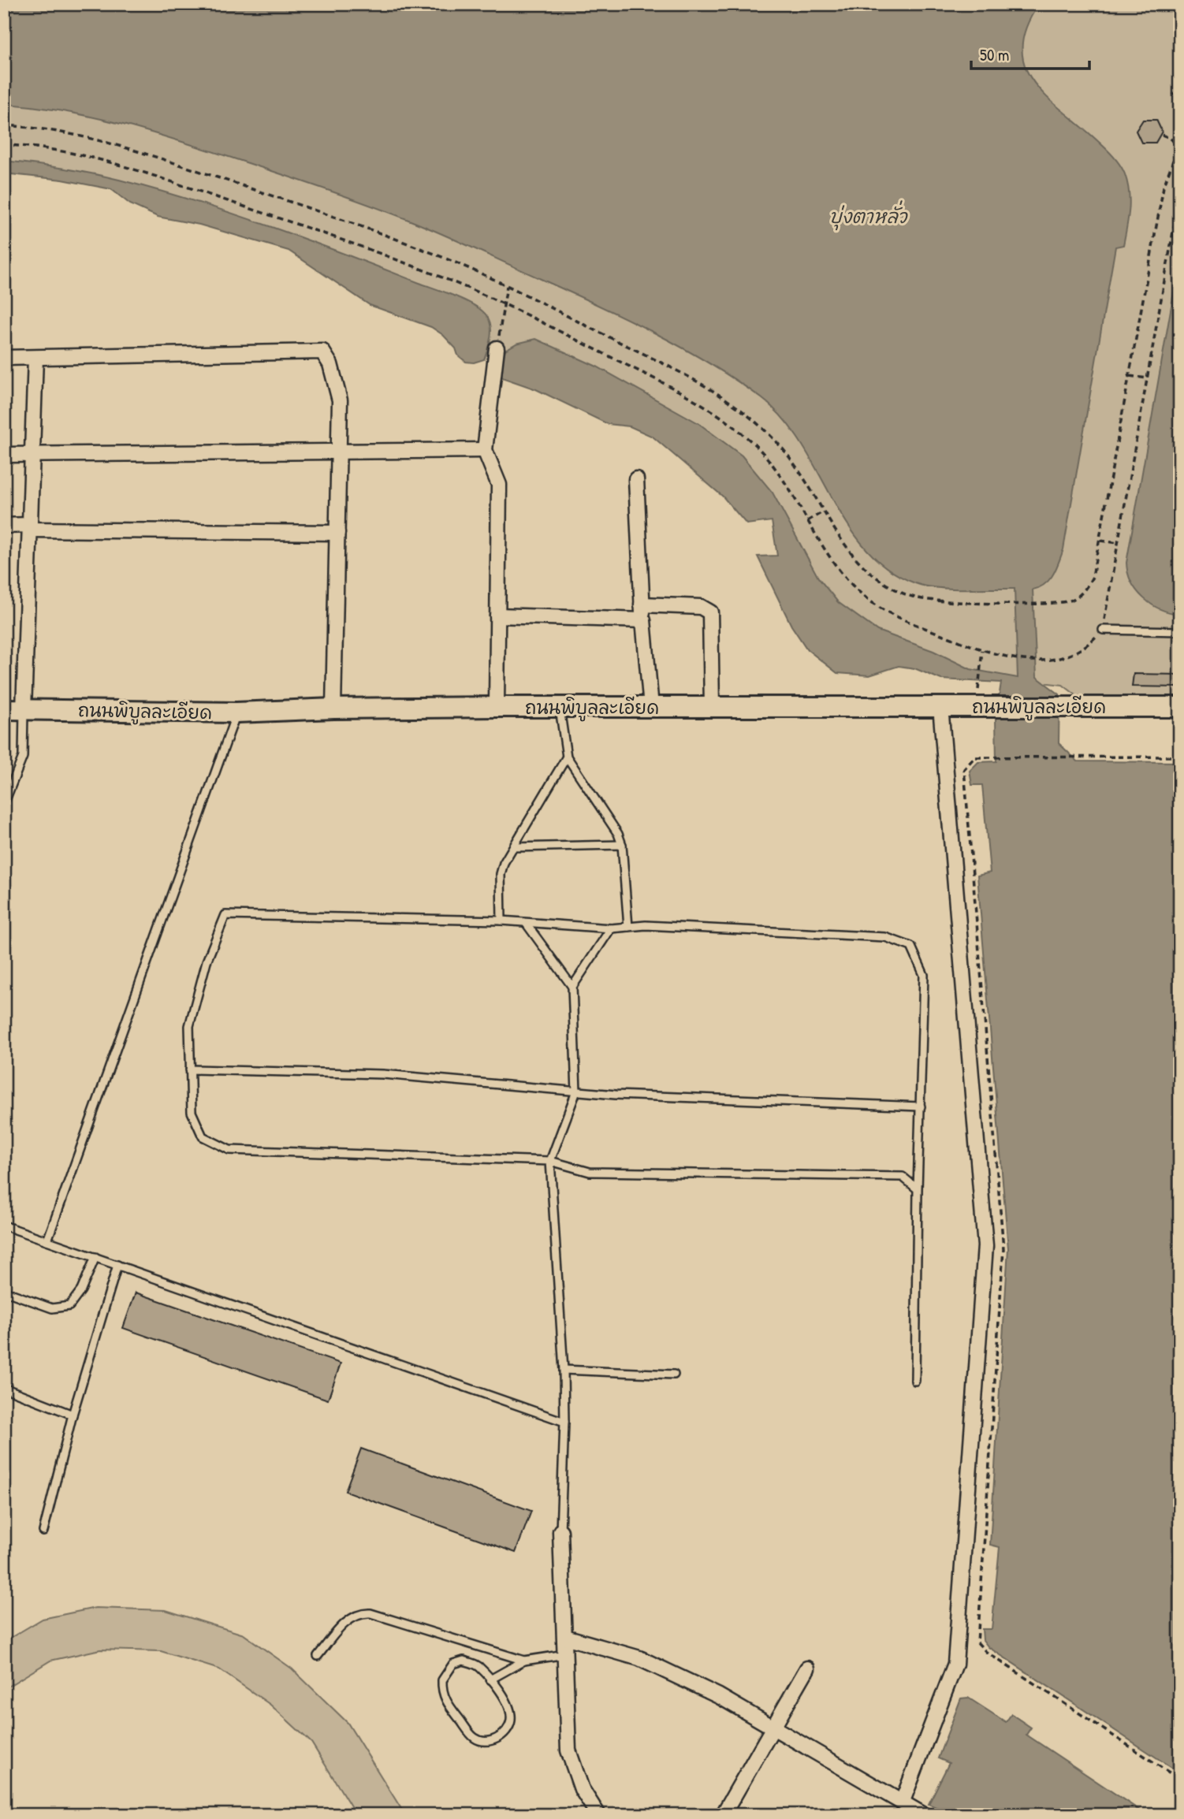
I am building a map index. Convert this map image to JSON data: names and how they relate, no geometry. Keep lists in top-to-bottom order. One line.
{"streets":{"street":["ถนนพิบูลละเอียด"]},"water":["บุ่งตาหลั่ว"],"scale_bar":"50 m"}
